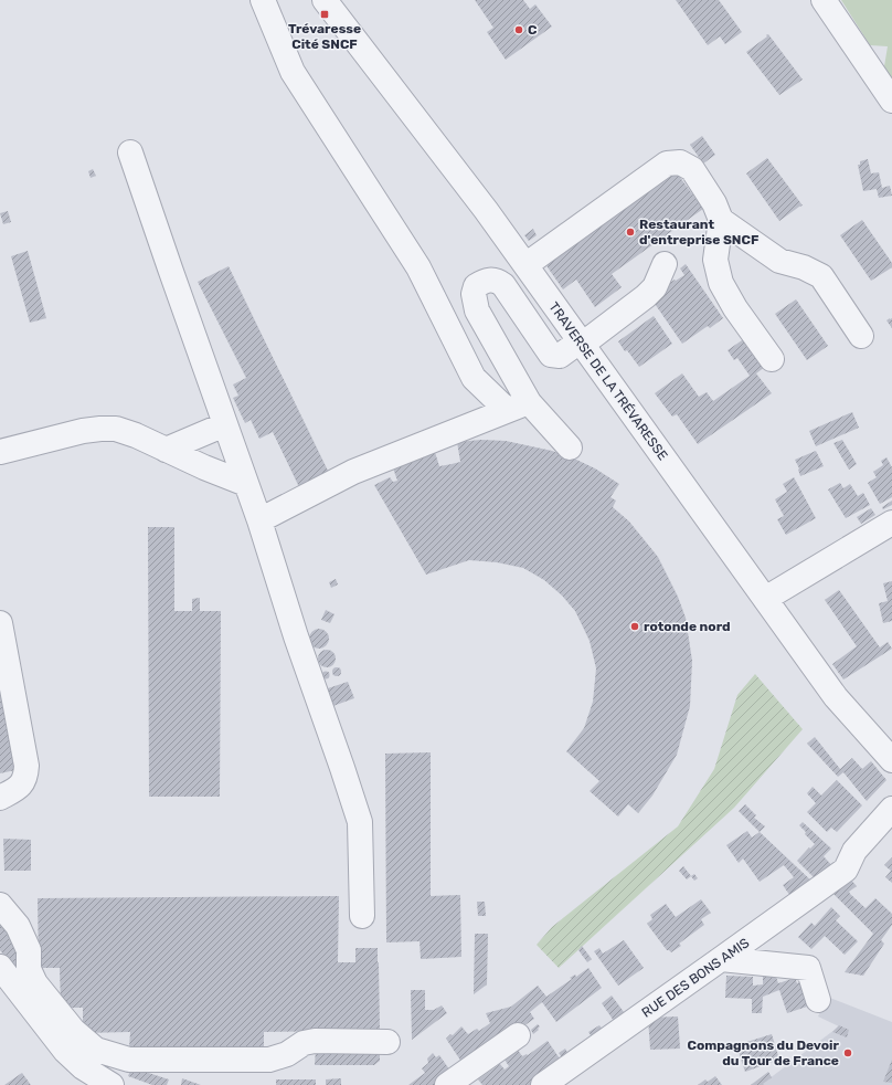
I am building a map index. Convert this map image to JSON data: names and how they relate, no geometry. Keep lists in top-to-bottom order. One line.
{"streets":{"street":["TRAVERSE DE LA TRÉVARESSE","RUE DES BONS AMIS"]},"places":{"transit":["Trévaresse Cité SNCF"],"other":["C","Restaurant d'entreprise SNCF","rotonde nord","Compagnons du Devoir du Tour de France"]}}
